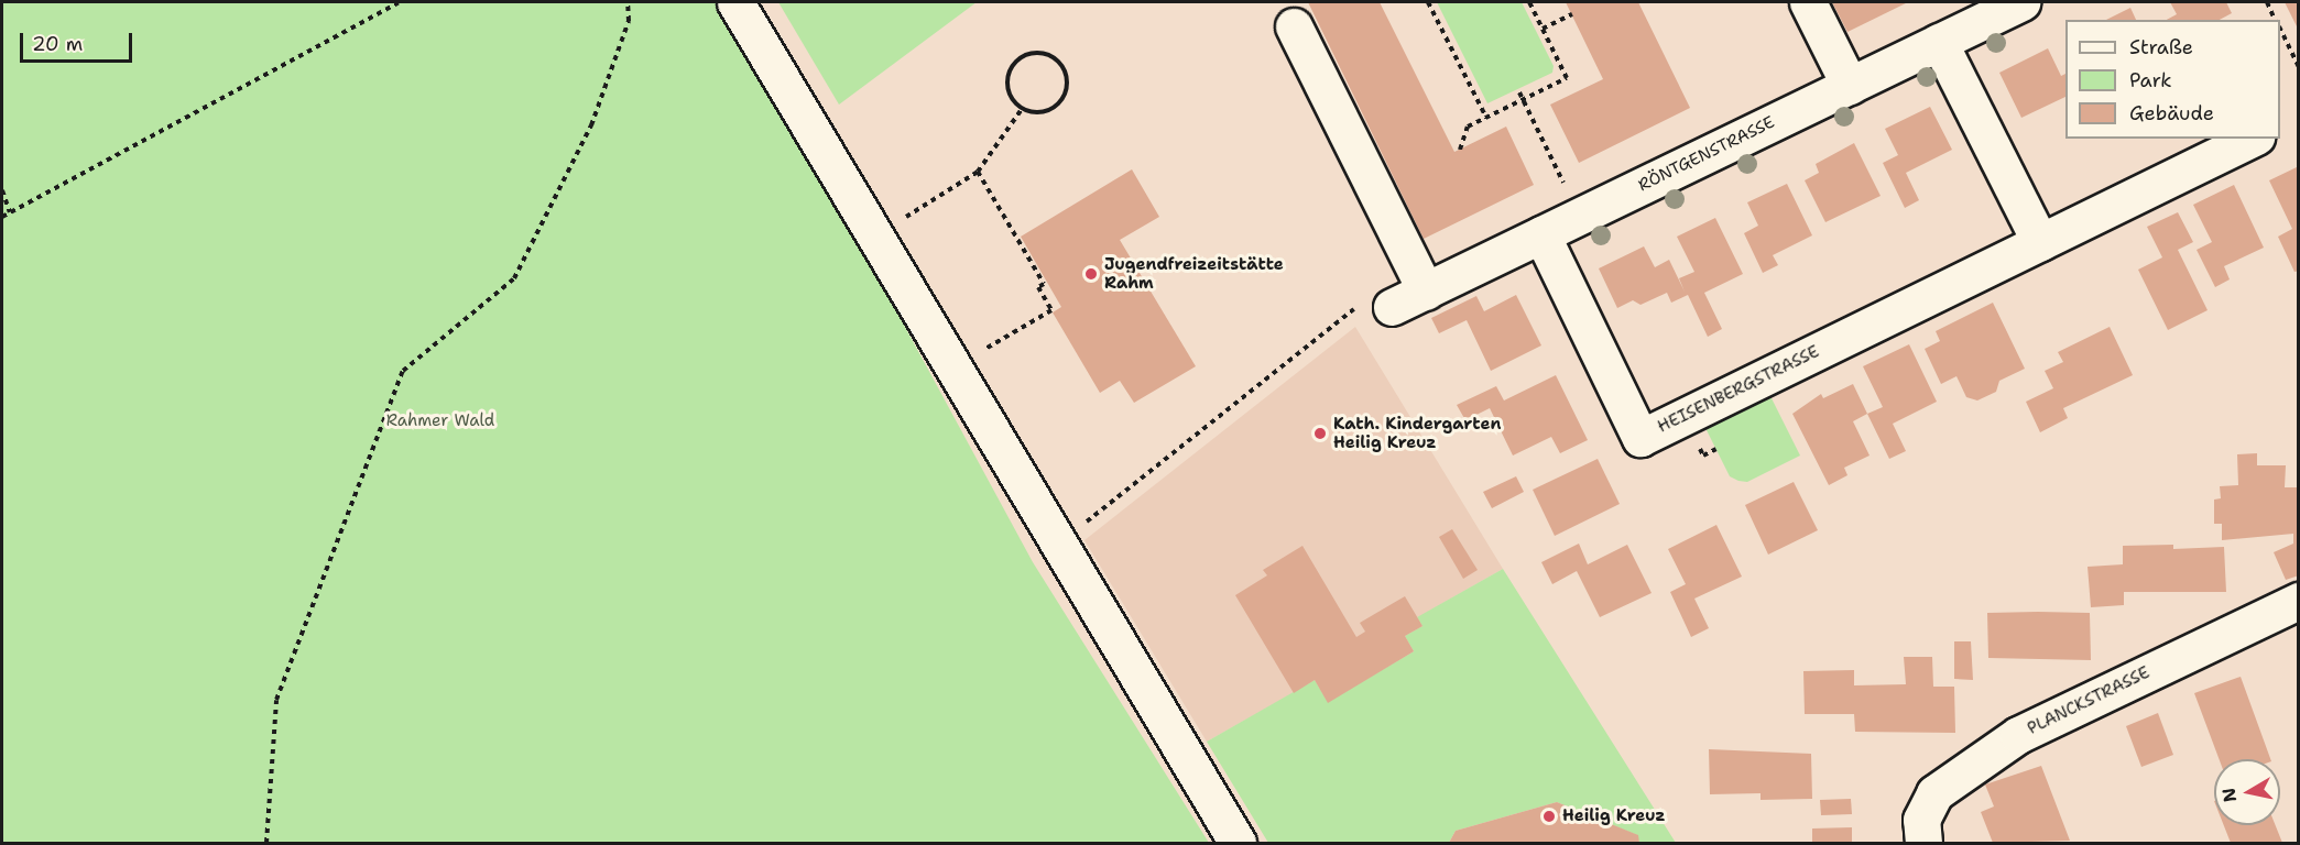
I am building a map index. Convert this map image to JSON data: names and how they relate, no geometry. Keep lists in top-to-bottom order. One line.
{"streets":{"street":["RÖNTGENSTRASSE","HEISENBERGSTRASSE","PLANCKSTRASSE"]},"crossings":[["RÖNTGENSTRASSE","HEISENBERGSTRASSE"]],"parks":["Rahmer Wald"],"places":["Jugendfreizeitstätte Rahm","Kath. Kindergarten Heilig Kreuz","Heilig Kreuz"],"legend":["Straße","Park","Gebäude"],"scale_bar":"20 m","north":"left"}
